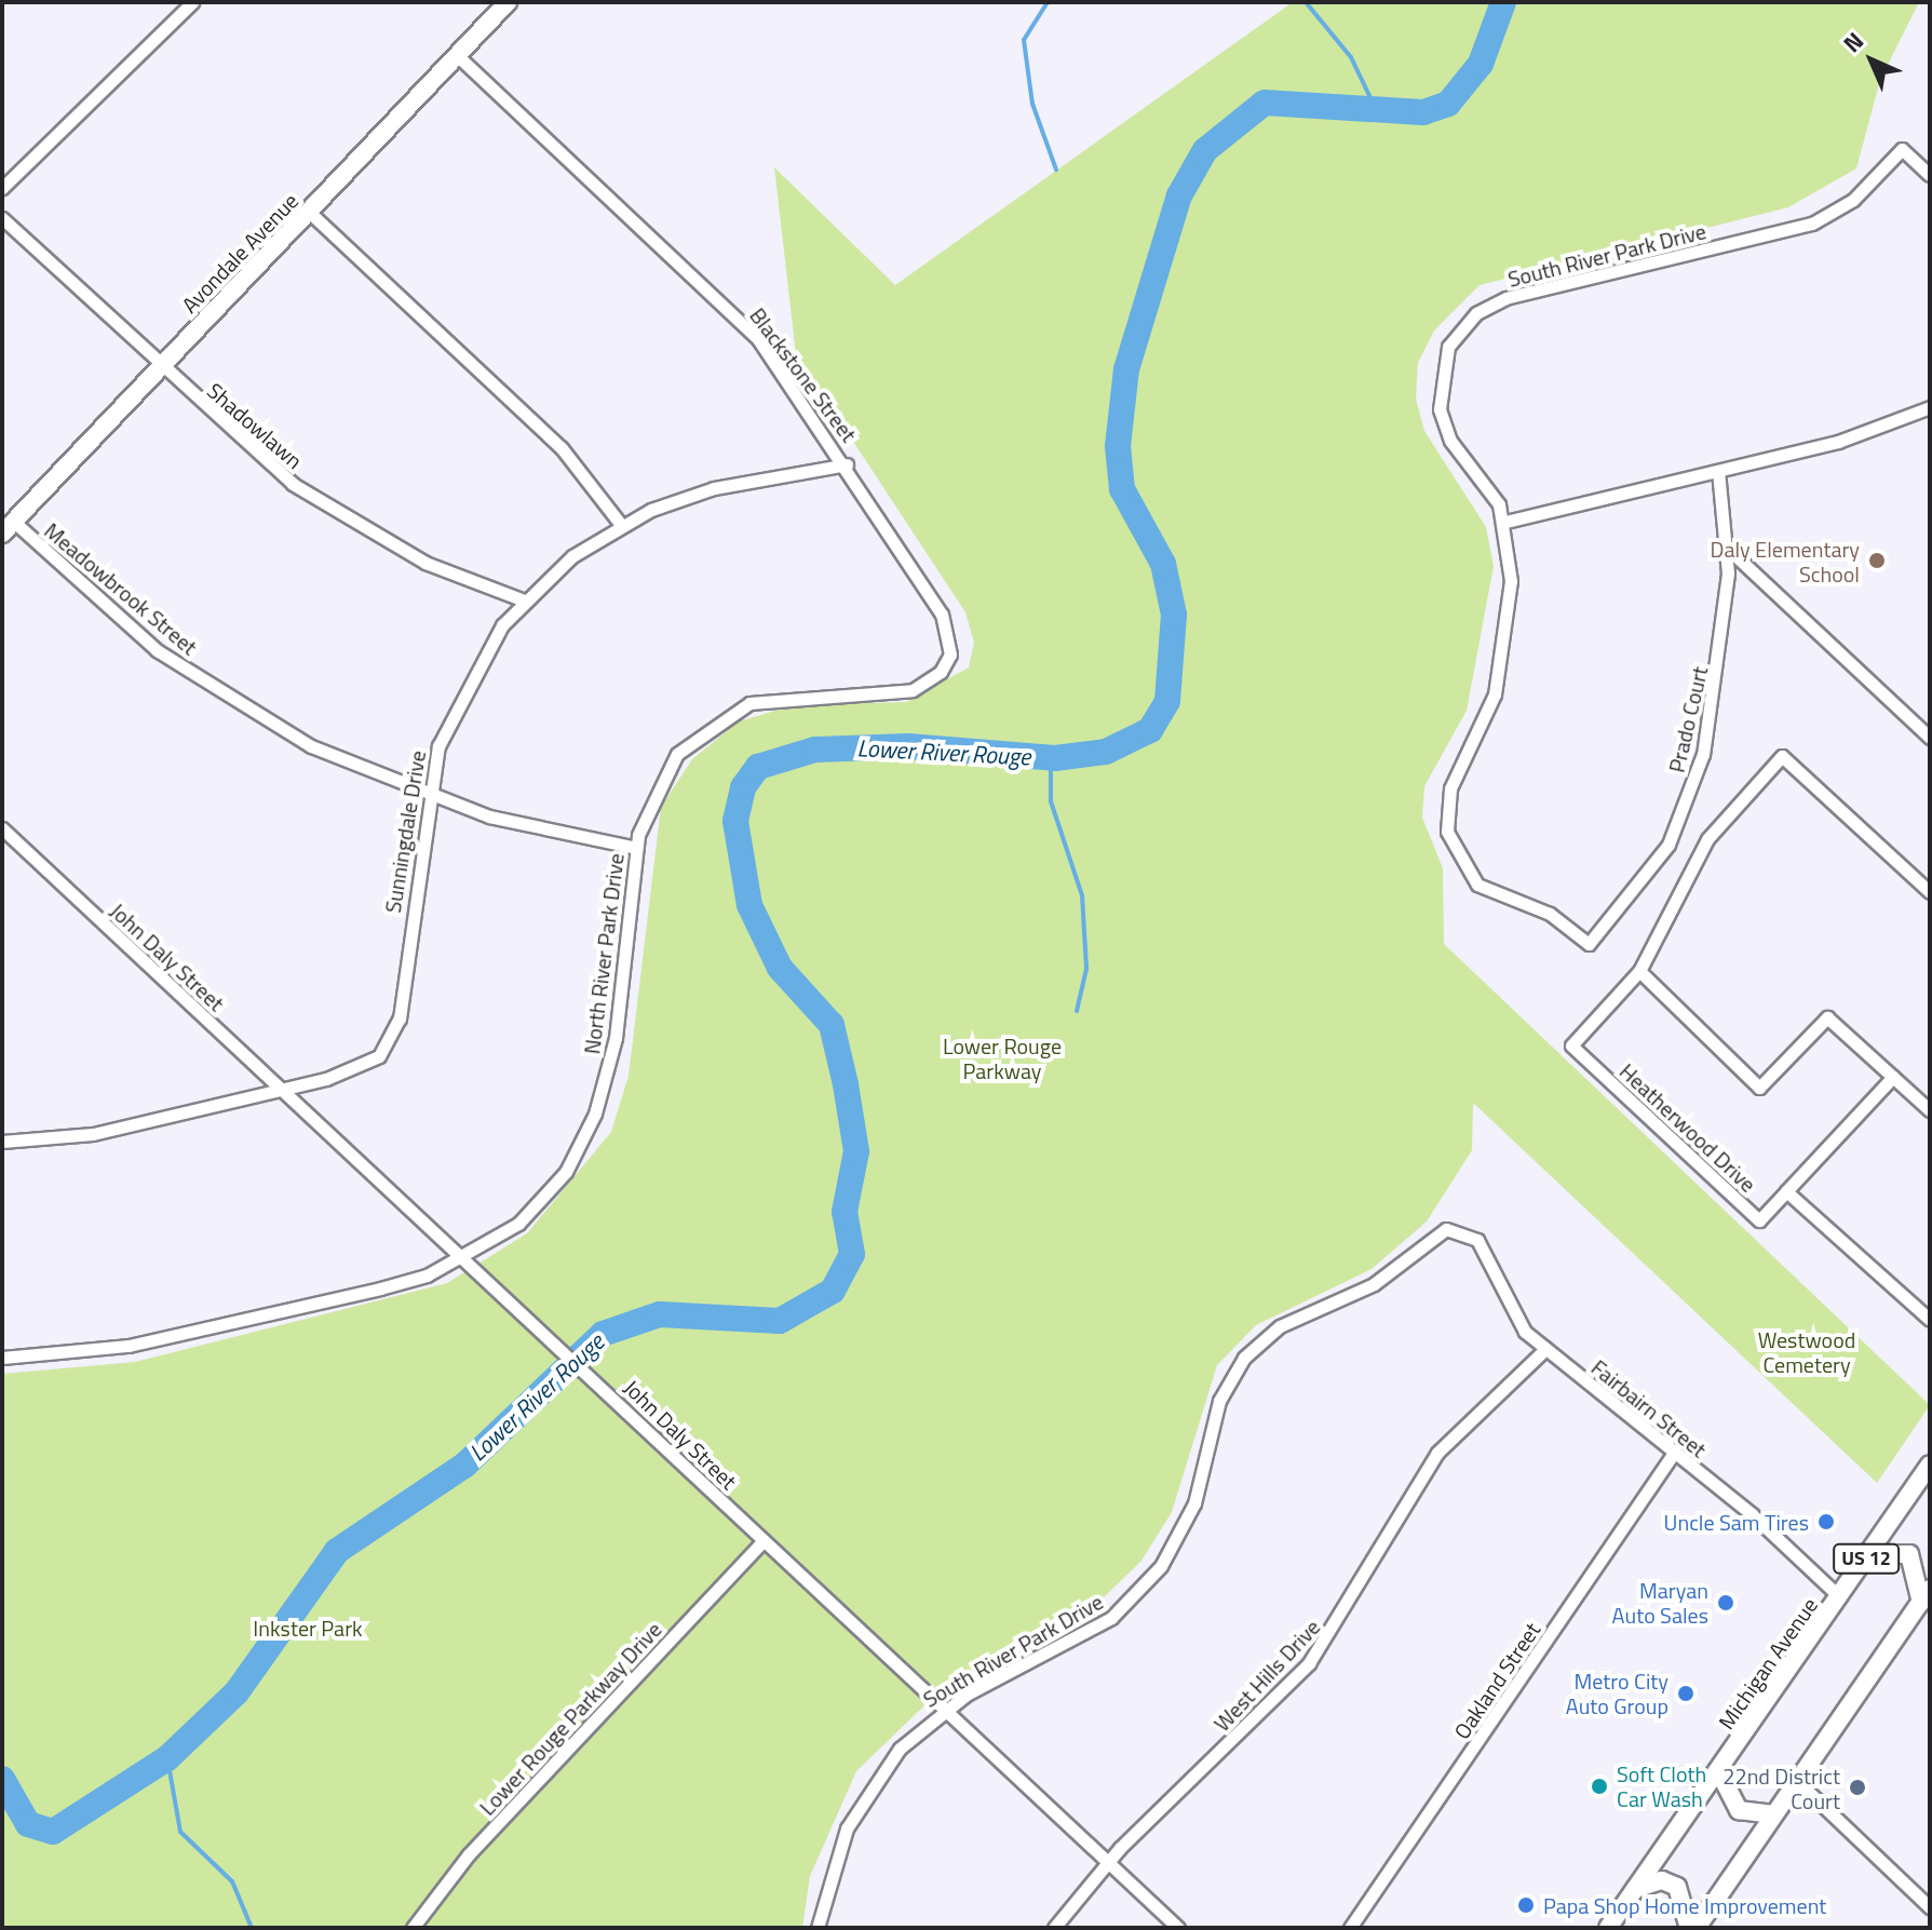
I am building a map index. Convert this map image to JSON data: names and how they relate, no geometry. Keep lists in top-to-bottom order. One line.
{"streets":{"main road":["Avondale Avenue","US 12","Michigan Avenue"],"street":["South River Park Drive","Blackstone Street","Shadowlawn","Meadowbrook Street","Prado Court","Sunningdale Drive","North River Park Drive","John Daly Street","Heatherwood Drive","Fairbairn Street","West Hills Drive","Oakland Street","Lower Rouge Parkway Drive"]},"crossings":[["Avondale Avenue","Blackstone Street"],["Avondale Avenue","Shadowlawn"],["Avondale Avenue","Meadowbrook Street"],["South River Park Drive","Prado Court"],["South River Park Drive","John Daly Street"],["South River Park Drive","Fairbairn Street"],["Blackstone Street","Sunningdale Drive"],["Blackstone Street","North River Park Drive"],["Shadowlawn","Sunningdale Drive"],["Meadowbrook Street","Sunningdale Drive"],["Meadowbrook Street","North River Park Drive"],["Sunningdale Drive","John Daly Street"],["North River Park Drive","John Daly Street"],["John Daly Street","West Hills Drive"],["John Daly Street","Lower Rouge Parkway Drive"],["Fairbairn Street","Michigan Avenue"],["Fairbairn Street","West Hills Drive"],["Fairbairn Street","Oakland Street"]],"water":["Lower River Rouge"],"parks":["Lower Rouge Parkway","Westwood Cemetery","Inkster Park"],"places":["Daly Elementary School","Uncle Sam Tires","Maryan Auto Sales","Metro City Auto Group","Soft Cloth Car Wash","22nd District Court","Papa Shop Home Improvement"],"north":"top left"}
